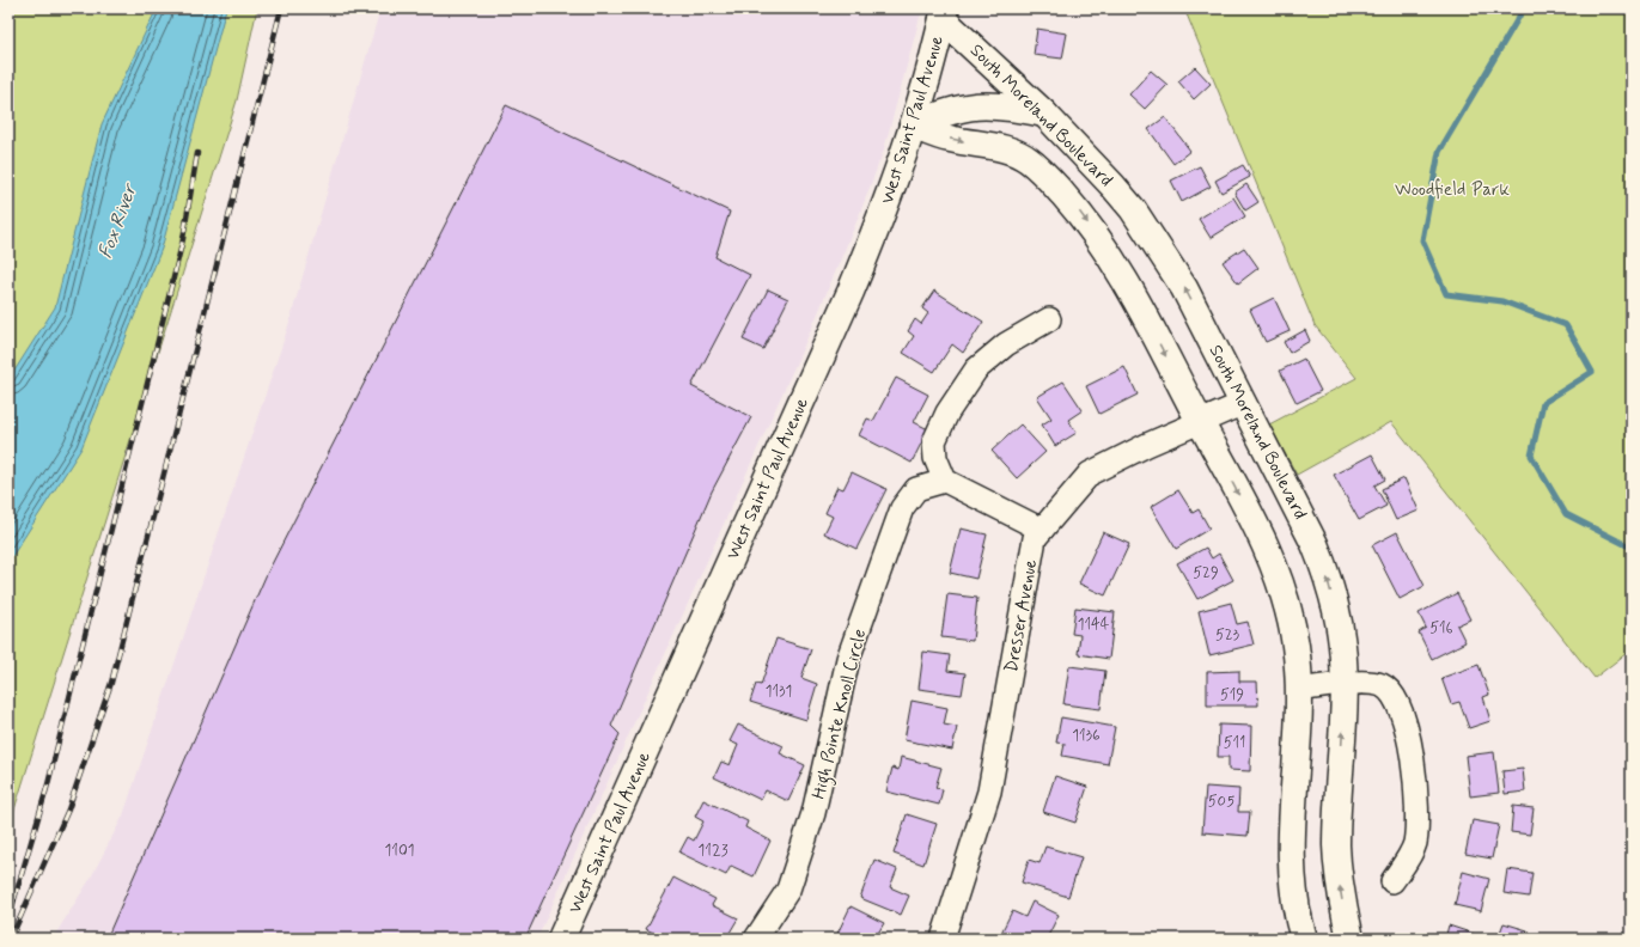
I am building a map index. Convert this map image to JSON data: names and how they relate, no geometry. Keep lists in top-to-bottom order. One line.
{"streets":{"street":["South Moreland Boulevard","West Saint Paul Avenue","Dresser Avenue","High Pointe Knoll Circle"]},"crossings":[["South Moreland Boulevard","West Saint Paul Avenue"],["South Moreland Boulevard","Dresser Avenue"]],"water":["Fox River"],"parks":["Woodfield Park"],"house_numbers":["529","1144","516","523","1131","519","1136","511","505","1101","1123"]}
